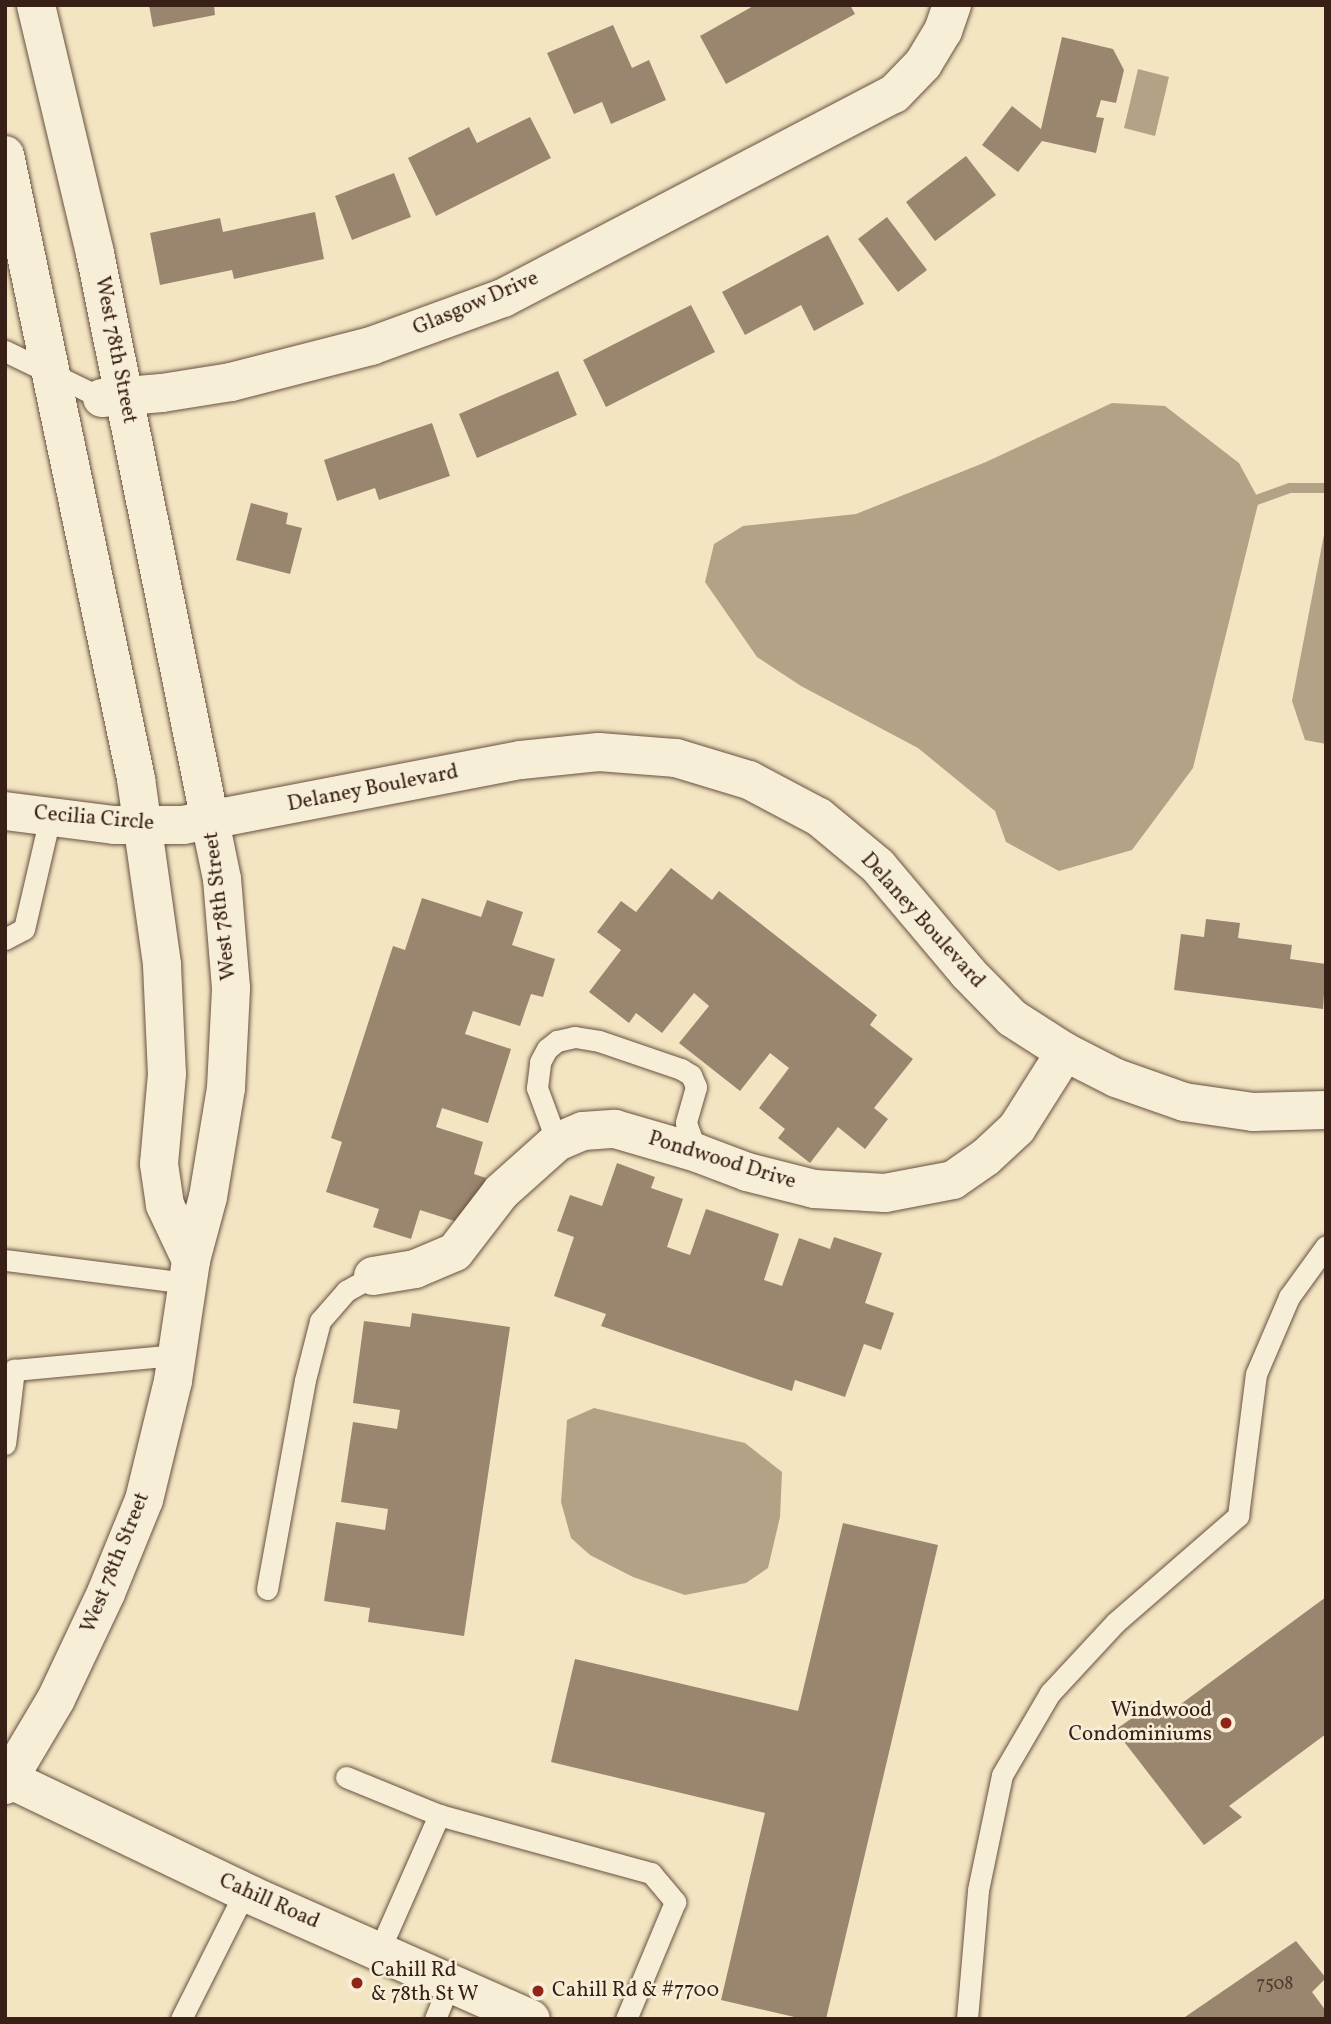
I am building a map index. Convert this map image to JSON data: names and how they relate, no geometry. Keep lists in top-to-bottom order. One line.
{"streets":{"street":["Glasgow Drive","West 78th Street","Delaney Boulevard","Cecilia Circle","Pondwood Drive","Cahill Road"]},"crossings":[["Glasgow Drive","West 78th Street"],["West 78th Street","Delaney Boulevard"],["West 78th Street","Cecilia Circle"],["West 78th Street","Cahill Road"],["Delaney Boulevard","Cecilia Circle"],["Delaney Boulevard","Pondwood Drive"]],"places":["Windwood Condominiums","Cahill Rd & 78th St W","Cahill Rd & #7700"],"house_numbers":["7508"]}
